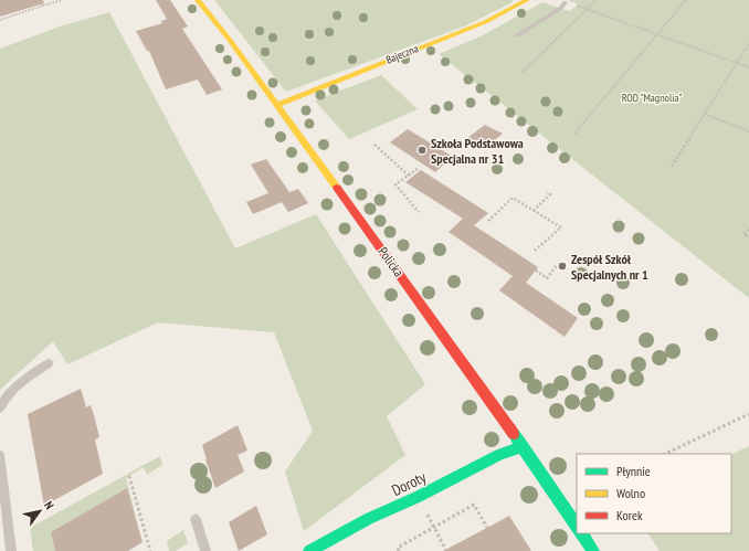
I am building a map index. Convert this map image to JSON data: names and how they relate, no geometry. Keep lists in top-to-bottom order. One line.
{"streets":{"street":["Bajeczna","Policka","Doroty"]},"crossings":[["Bajeczna","Policka"],["Policka","Doroty"]],"parks":["ROD \"Magnolia\""],"places":["Szkoła Podstawowa Specjalna nr 31","Zespół Szkół Specjalnych nr 1"],"legend":["Płynnie","Wolno","Korek"],"north":"top right"}
